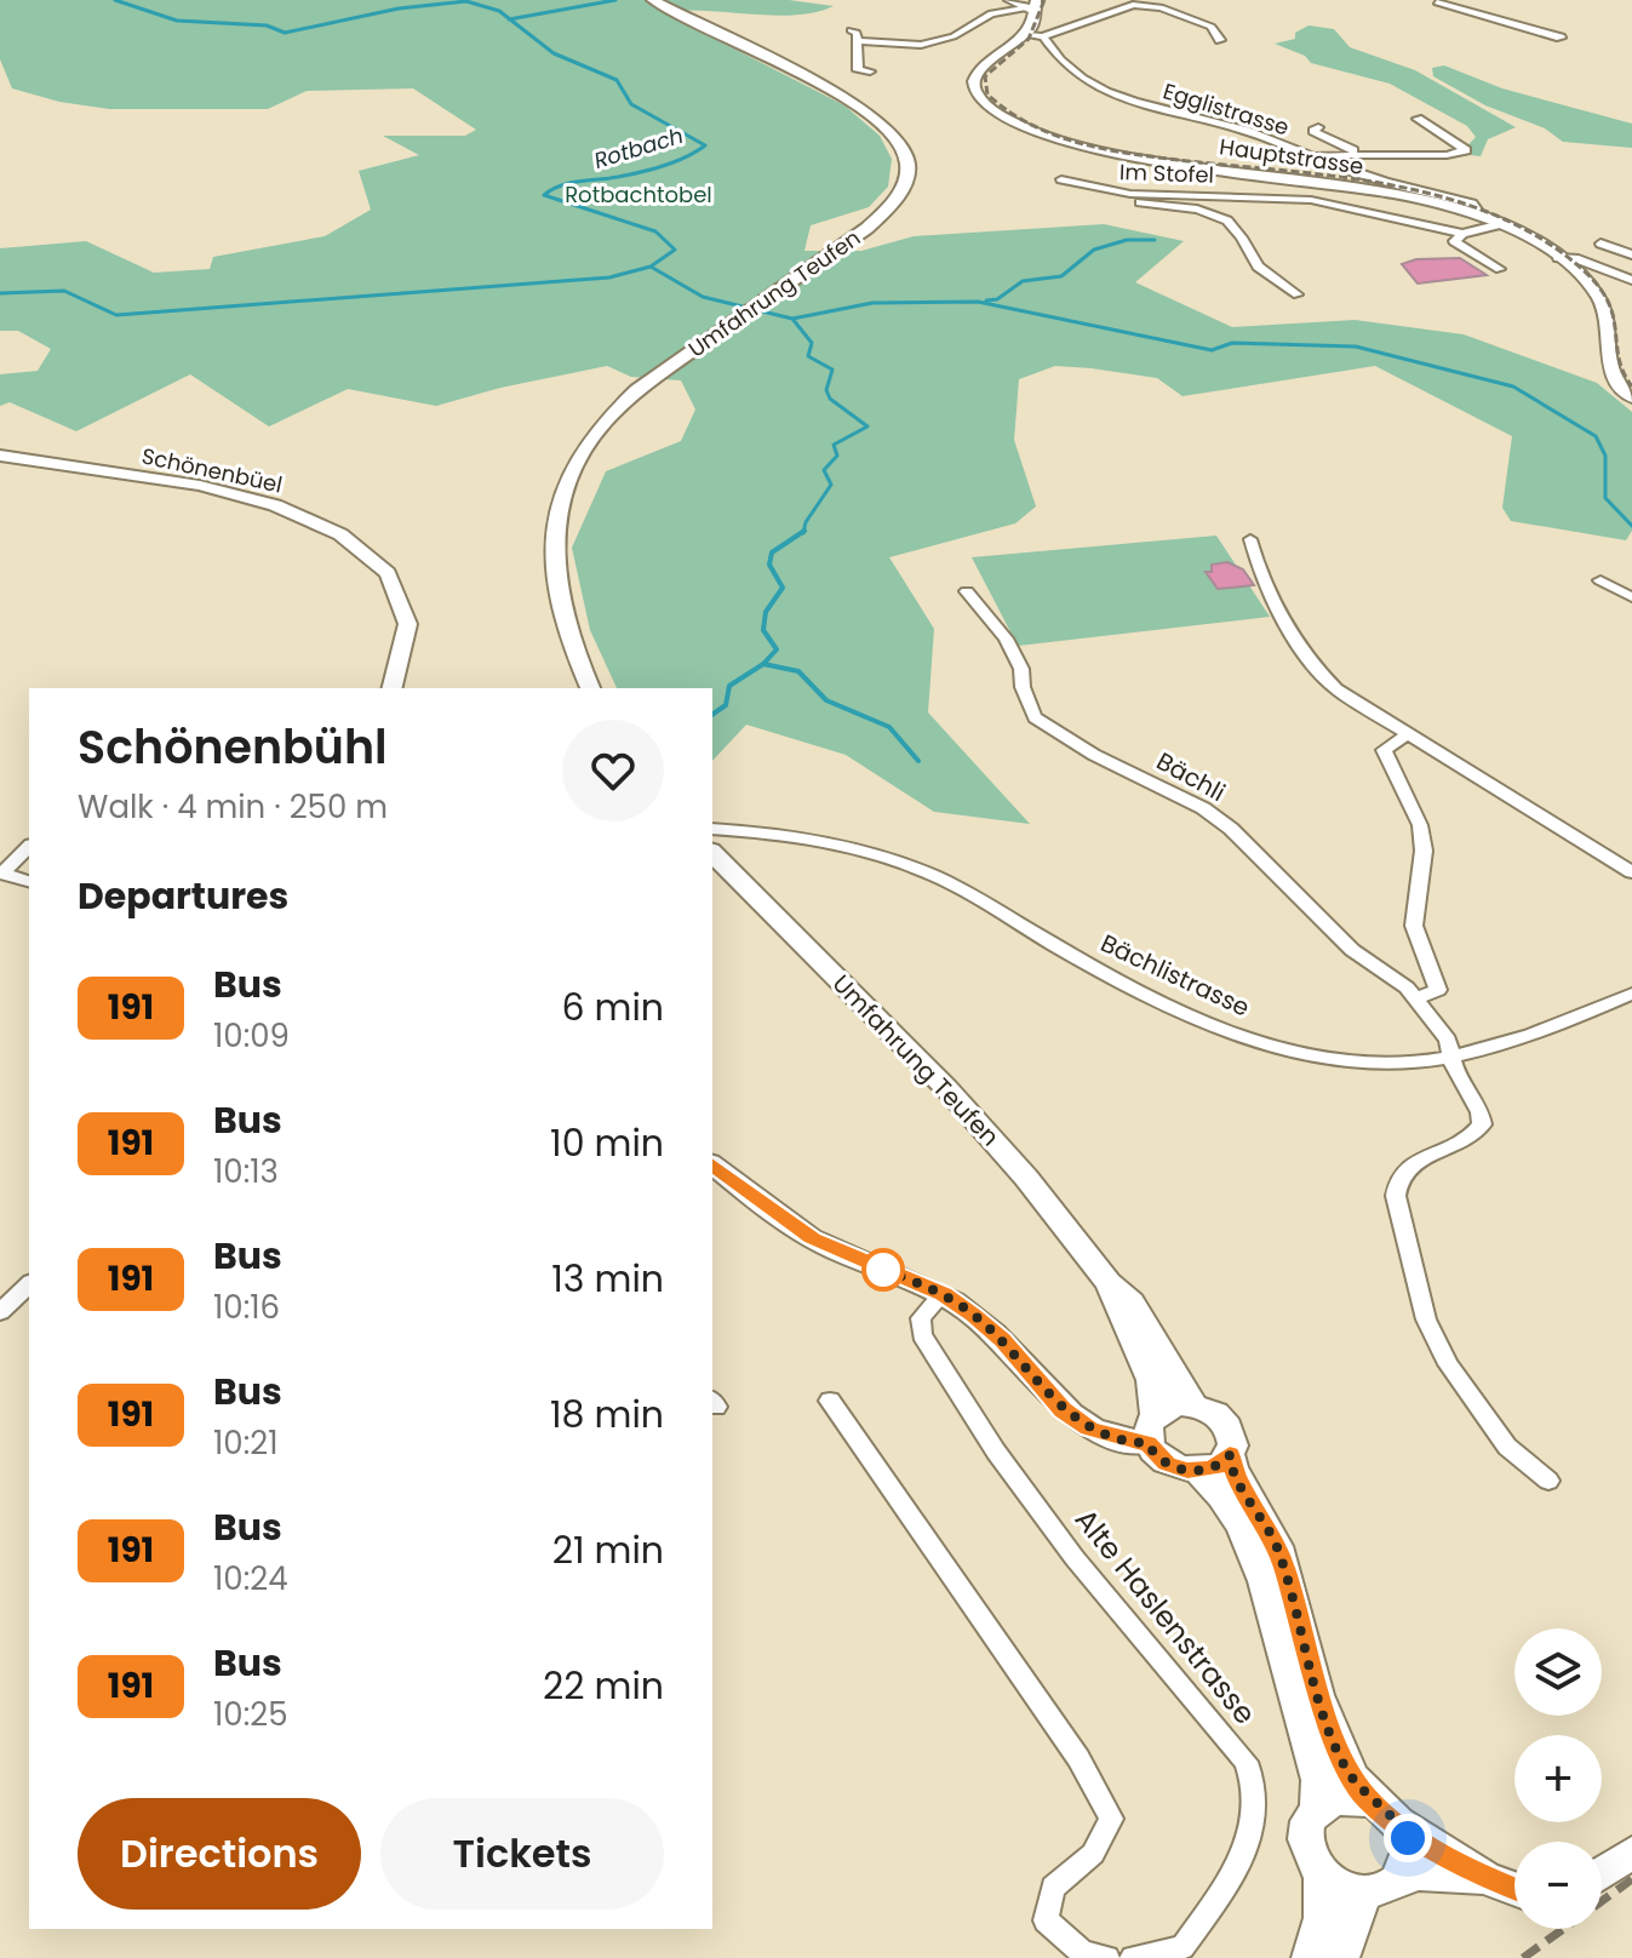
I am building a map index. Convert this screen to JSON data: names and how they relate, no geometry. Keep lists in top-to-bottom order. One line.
{"streets":{"main road":["Umfahrung Teufen"],"street":["Egglistrasse","Hauptstrasse","Im Stofel","Schönenbüel","Bächli","Bächlistrasse","Alte Haslenstrasse"]},"crossings":[["Egglistrasse","Hauptstrasse"],["Hauptstrasse","Im Stofel"],["Bächli","Bächlistrasse"]],"water":["Rotbach"],"parks":["Rotbachtobel"],"lines":["bus line 191"],"page":{"heading":[["Schönenbühl","Walk · 4 min · 250 m"],"Departures"],"list":[{"mark":"191","name":"Bus","note":"10:09","value":"6 min"},{"mark":"191","name":"Bus","note":"10:13","value":"10 min"},{"mark":"191","name":"Bus","note":"10:16","value":"13 min"},{"mark":"191","name":"Bus","note":"10:21","value":"18 min"},{"mark":"191","name":"Bus","note":"10:24","value":"21 min"},{"mark":"191","name":"Bus","note":"10:25","value":"22 min"}],"map_buttons":["+","−"],"buttons":["Directions","Tickets"]}}
